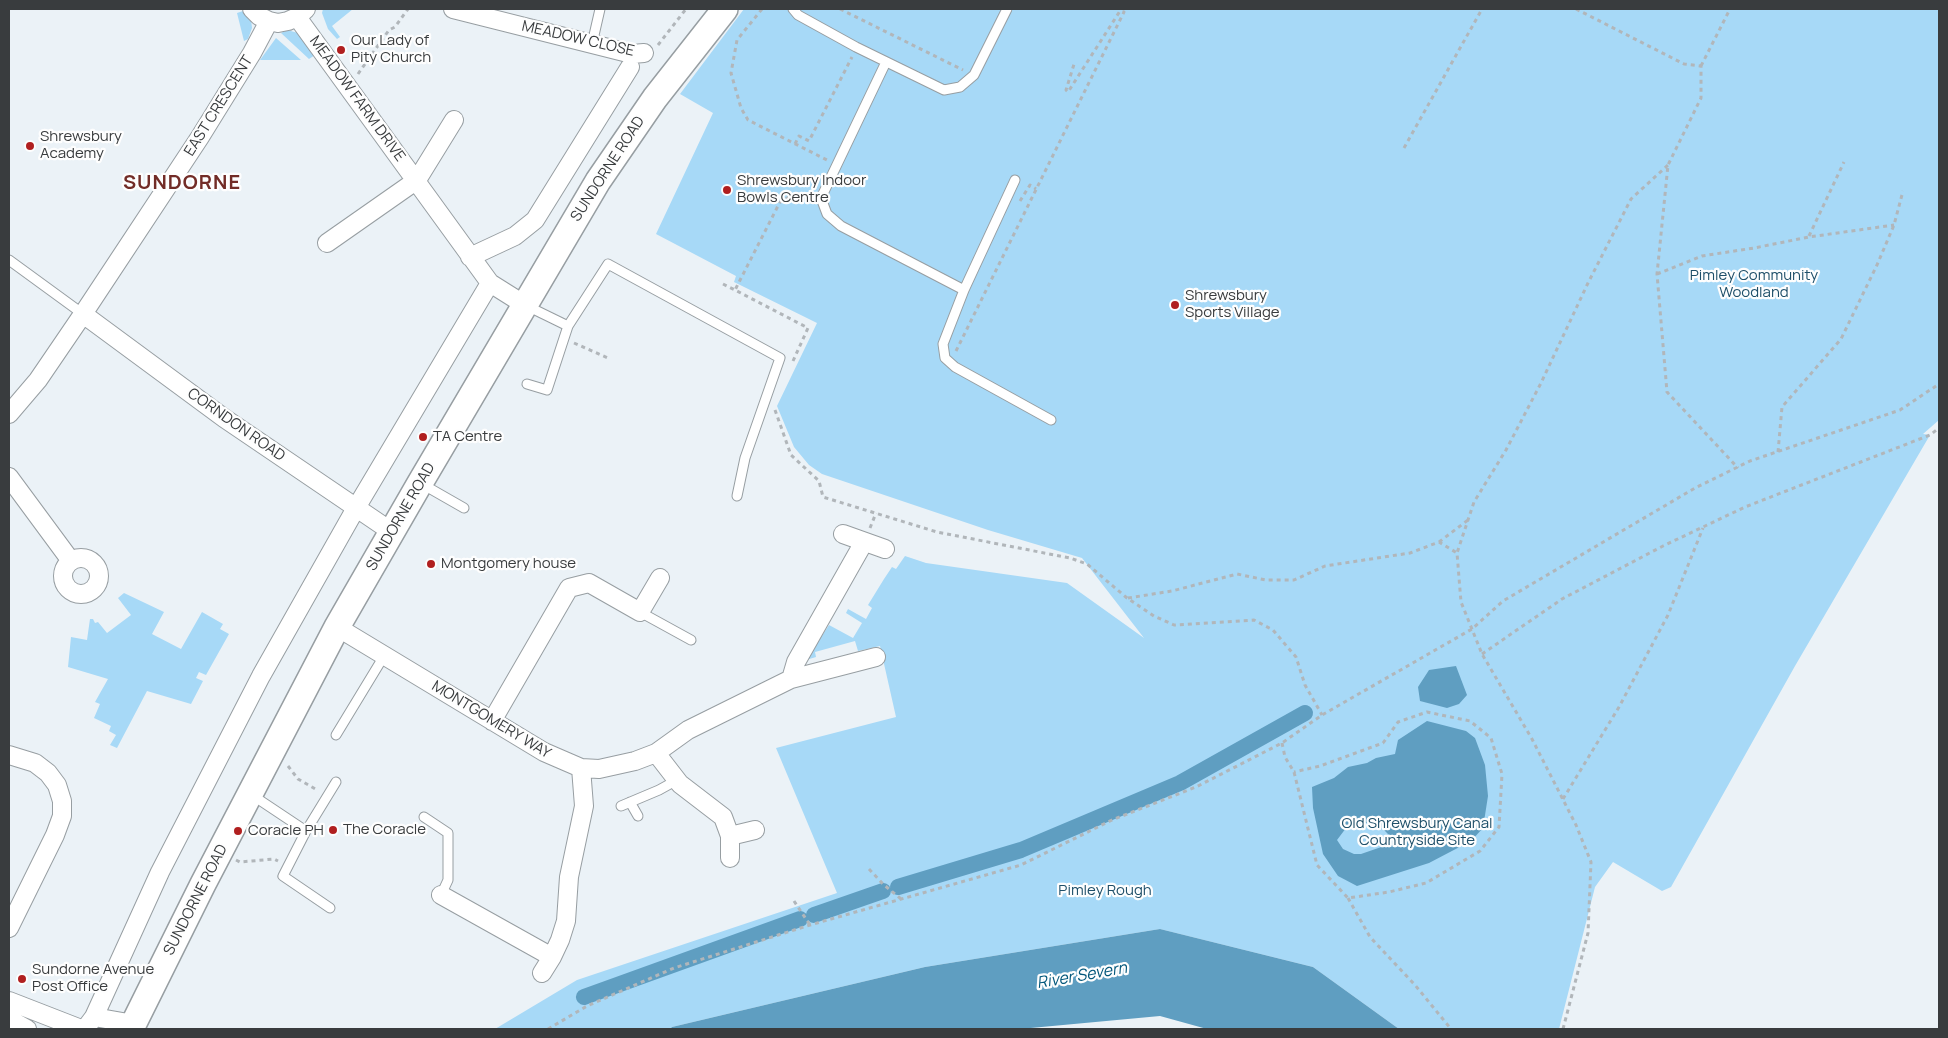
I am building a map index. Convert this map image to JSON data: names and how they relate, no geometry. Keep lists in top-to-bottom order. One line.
{"streets":{"main road":["SUNDORNE ROAD"],"street":["MEADOW CLOSE","MEADOW FARM DRIVE","EAST CRESCENT","CORNDON ROAD","MONTGOMERY WAY"]},"crossings":[["MEADOW FARM DRIVE","EAST CRESCENT"],["MEADOW FARM DRIVE","SUNDORNE ROAD"],["EAST CRESCENT","CORNDON ROAD"],["SUNDORNE ROAD","CORNDON ROAD"],["SUNDORNE ROAD","MONTGOMERY WAY"]],"districts":["SUNDORNE"],"water":["River Severn"],"parks":["Pimley Community Woodland","Old Shrewsbury Canal Countryside Site","Pimley Rough"],"places":["Our Lady of Pity Church","Shrewsbury Academy","Shrewsbury Indoor Bowls Centre","Shrewsbury Sports Village","TA Centre","Montgomery house","The Coracle","Coracle PH","Sundorne Avenue Post Office"]}
